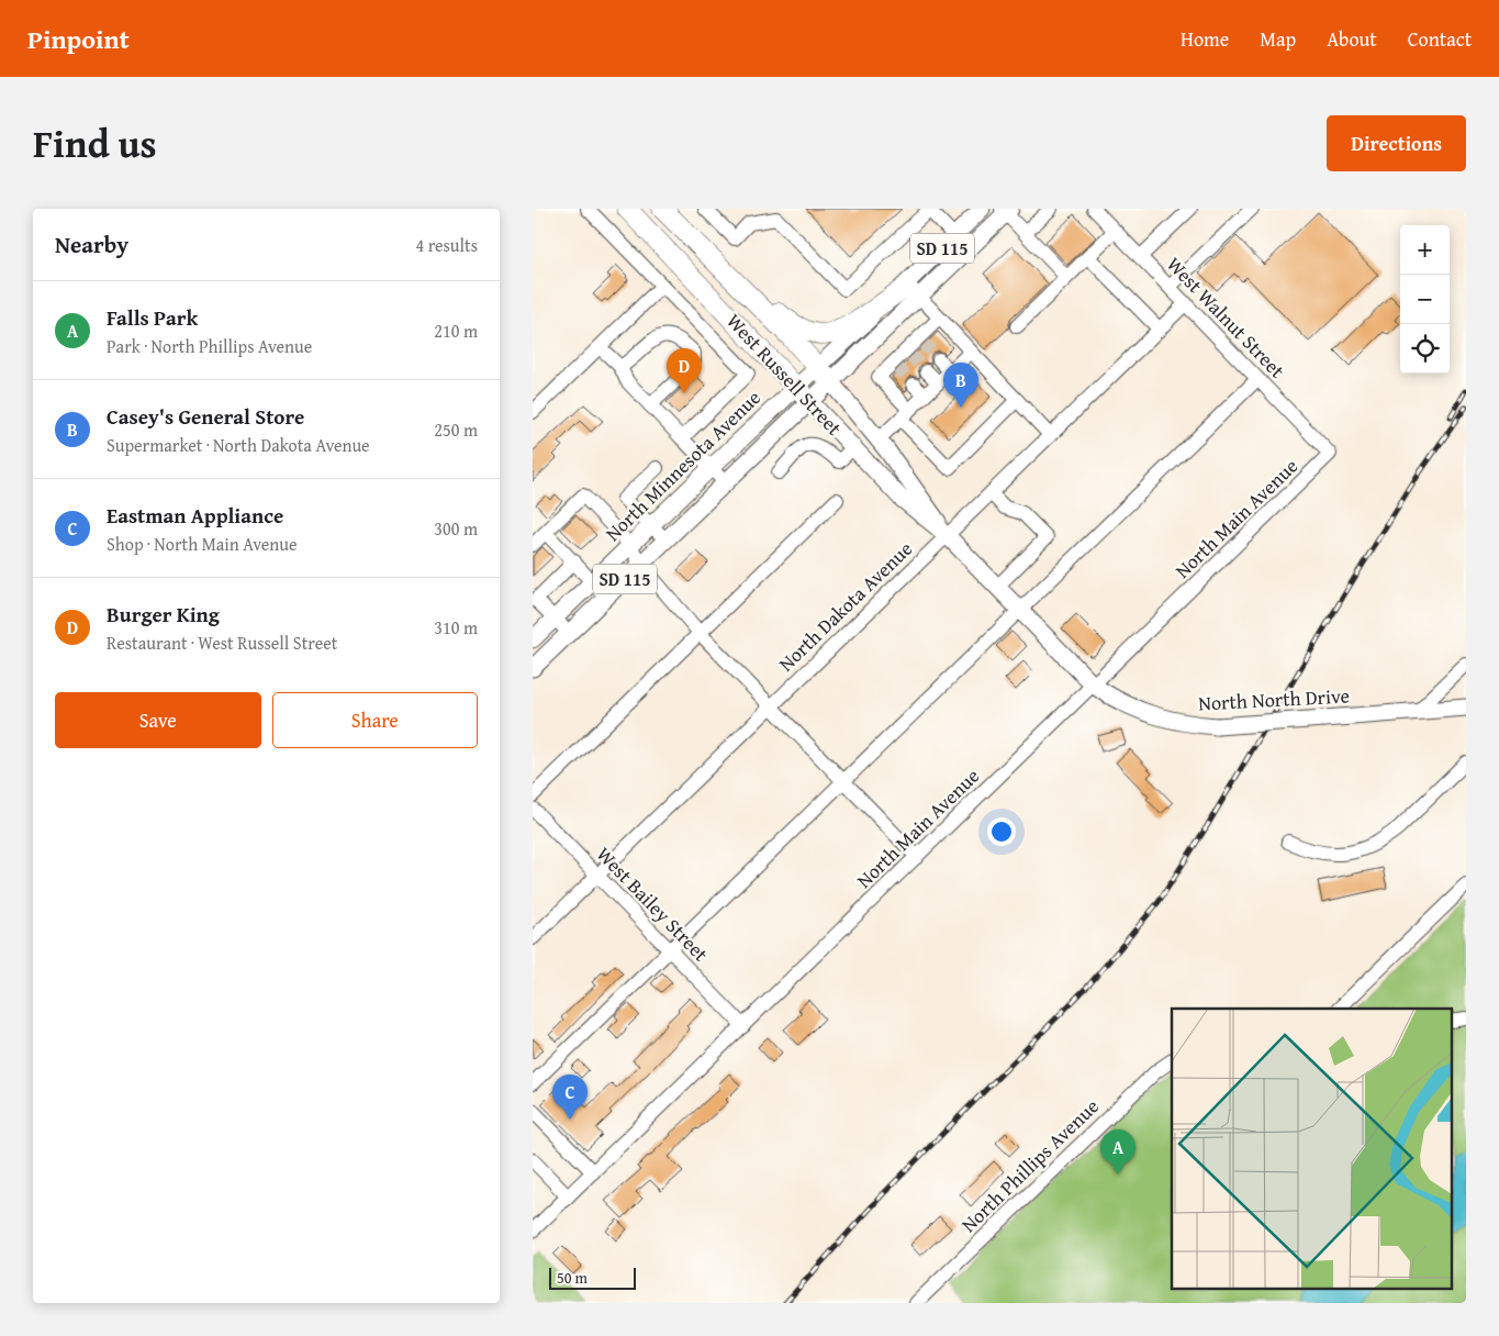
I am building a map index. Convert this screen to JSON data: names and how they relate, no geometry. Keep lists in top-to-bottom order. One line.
{"streets":{"highway":["West Russell Street"],"main road":["SD 115","North Minnesota Avenue","North North Drive"],"street":["West Walnut Street","North Main Avenue","North Dakota Avenue","West Bailey Street","North Phillips Avenue"]},"crossings":[["West Walnut Street","North Main Avenue"],["West Walnut Street","North Dakota Avenue"],["West Russell Street","North Minnesota Avenue"],["West Russell Street","North Main Avenue"],["West Russell Street","North Dakota Avenue"],["West Russell Street","North North Drive"],["North Main Avenue","North North Drive"],["North Main Avenue","West Bailey Street"],["North Dakota Avenue","West Bailey Street"]],"scale_bar":"50 m","page":{"header":"Pinpoint","nav":["Home","Map","About","Contact"],"title":"Find us","buttons":["Directions",["Save","Share"]],"heading":["Nearby","4 results"],"map_buttons":["+","−"],"list":[{"mark":"A","name":"Falls Park","note":"Park · North Phillips Avenue","value":"210 m"},{"mark":"B","name":"Casey's General Store","note":"Supermarket · North Dakota Avenue","value":"250 m"},{"mark":"C","name":"Eastman Appliance","note":"Shop · North Main Avenue","value":"300 m"},{"mark":"D","name":"Burger King","note":"Restaurant · West Russell Street","value":"310 m"}],"pins":["D","B","C","A"],"scale":"50 m"}}
